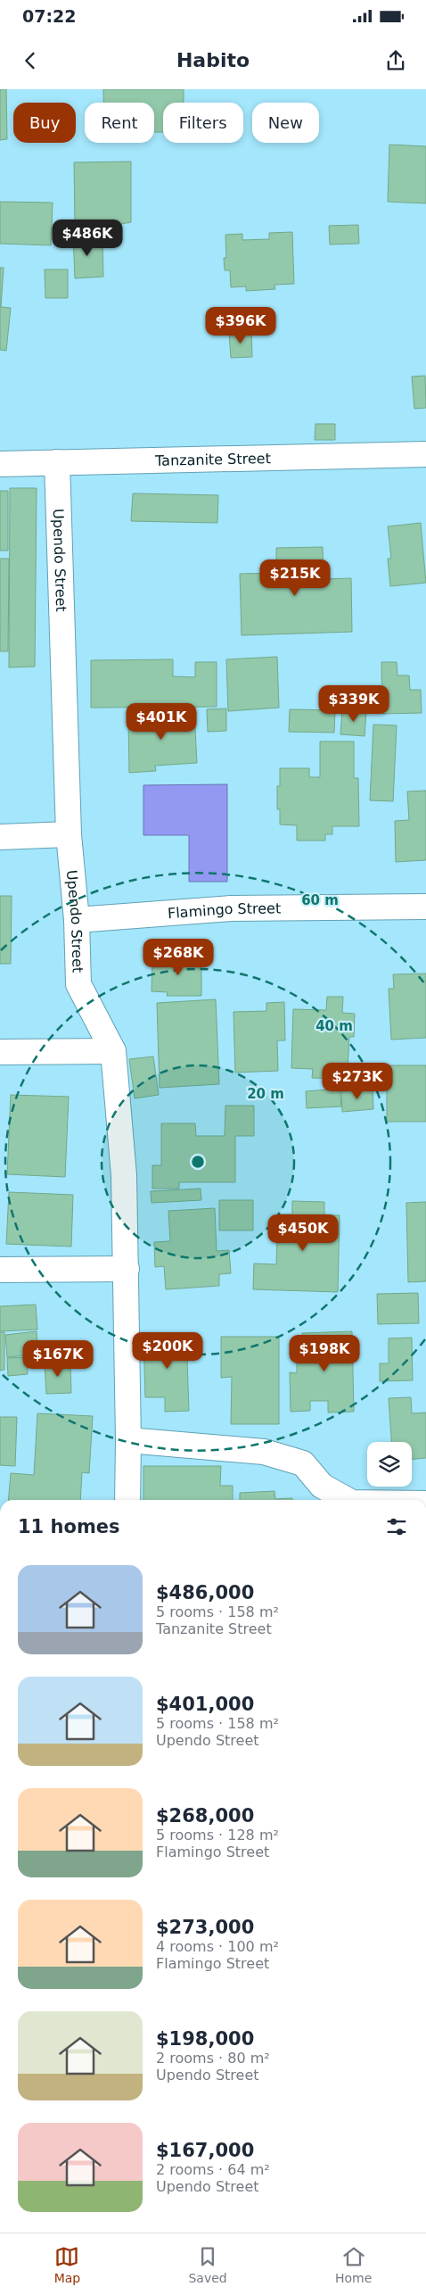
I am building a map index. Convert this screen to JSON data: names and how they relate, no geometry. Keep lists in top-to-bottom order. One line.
{"streets":{"street":["Tanzanite Street","Upendo Street","Flamingo Street"]},"crossings":[["Tanzanite Street","Upendo Street"],["Upendo Street","Flamingo Street"]],"page":{"status":"07:22","header":"Habito","chip":["Buy","Rent","Filters","New"],"price":["$486K","$396K","$215K","$339K","$401K","$268K","$273K","$450K","$200K","$198K","$167K"],"heading":"11 homes","list":[{"name":"$486,000","note":"5 rooms · 158 m² · Tanzanite Street"},{"name":"$401,000","note":"5 rooms · 158 m² · Upendo Street"},{"name":"$268,000","note":"5 rooms · 128 m² · Flamingo Street"},{"name":"$273,000","note":"4 rooms · 100 m² · Flamingo Street"},{"name":"$198,000","note":"2 rooms · 80 m² · Upendo Street"},{"name":"$167,000","note":"2 rooms · 64 m² · Upendo Street"}],"tabs":["Map","Saved","Home"]},"rings":["60 m","40 m","20 m"]}
